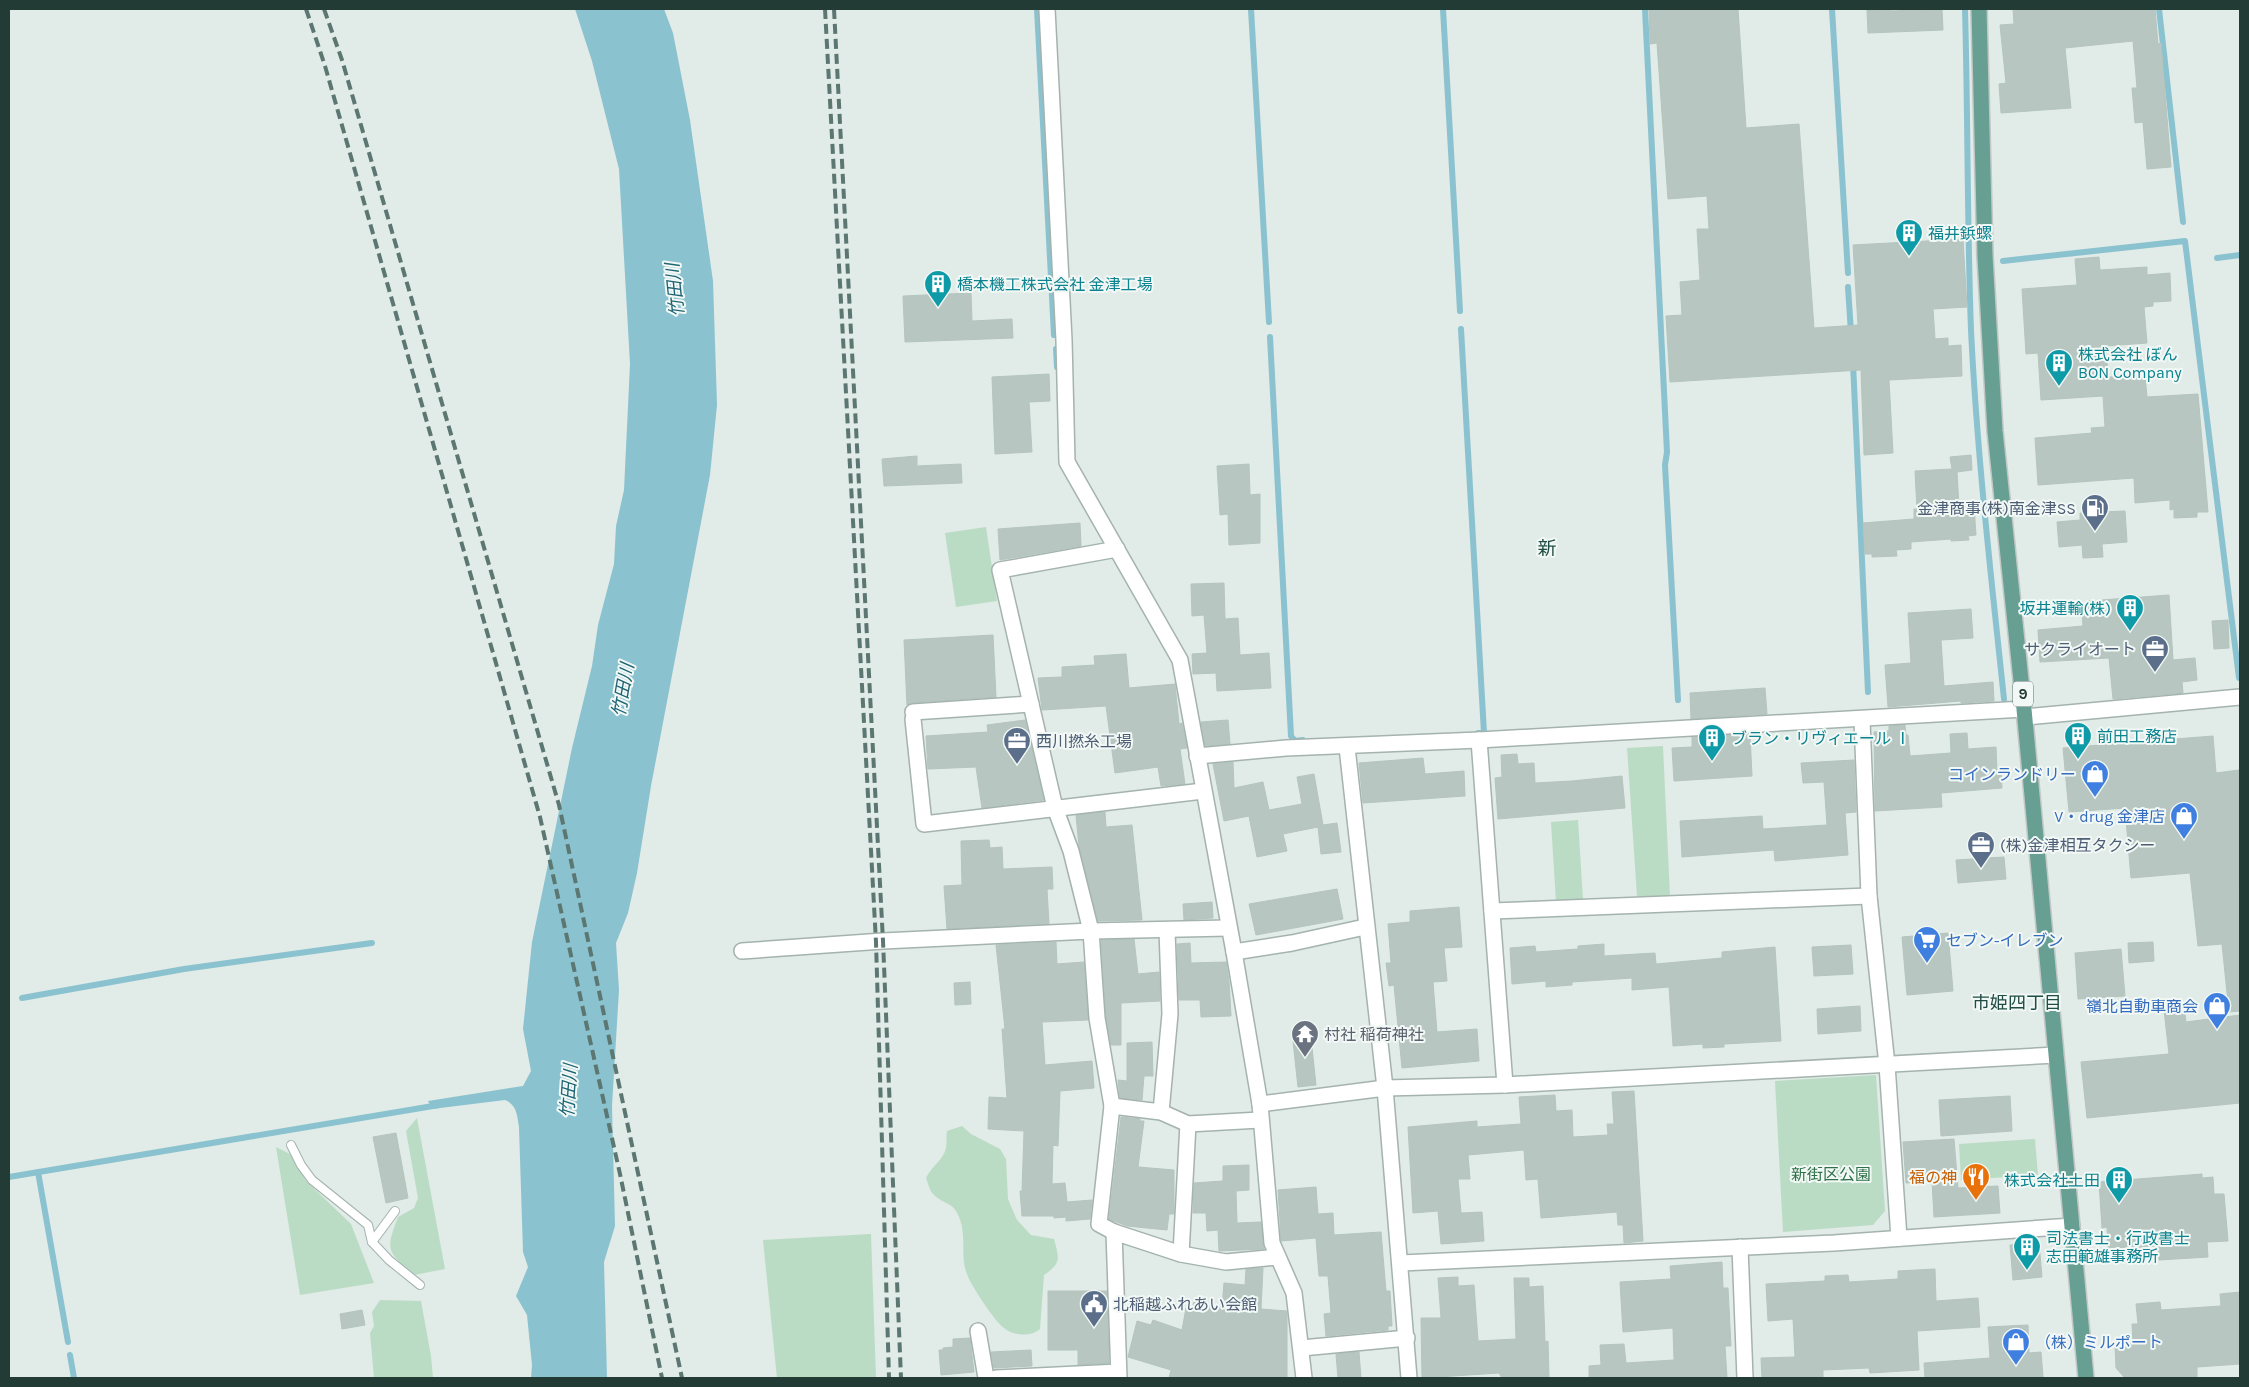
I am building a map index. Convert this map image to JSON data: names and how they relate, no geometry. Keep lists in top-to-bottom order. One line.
{"streets":{"main road":["9"]},"districts":["新","市姫四丁目"],"water":["竹田川"],"parks":["新街区公園"],"places":{"building":["福井鋲螺","橋本機工株式会社 金津工場","株式会社 ぼん BON Company","坂井運輸(株)","前田工務店","ブラン・リヴィエール Ⅰ","株式会社土田","司法書士・行政書士 志田範雄事務所"],"fuel station":["金津商事(株)南金津SS"],"office":["サクライオート","西川撚糸工場","(株)金津相互タクシー"],"shop":["コインランドリー","V・drug 金津店","嶺北自動車商会","（株）ミルポート"],"supermarket":["セブン-イレブン"],"temple":["村社 稲荷神社"],"restaurant":["福の神"],"public building":["北稲越ふれあい会館"]}}
